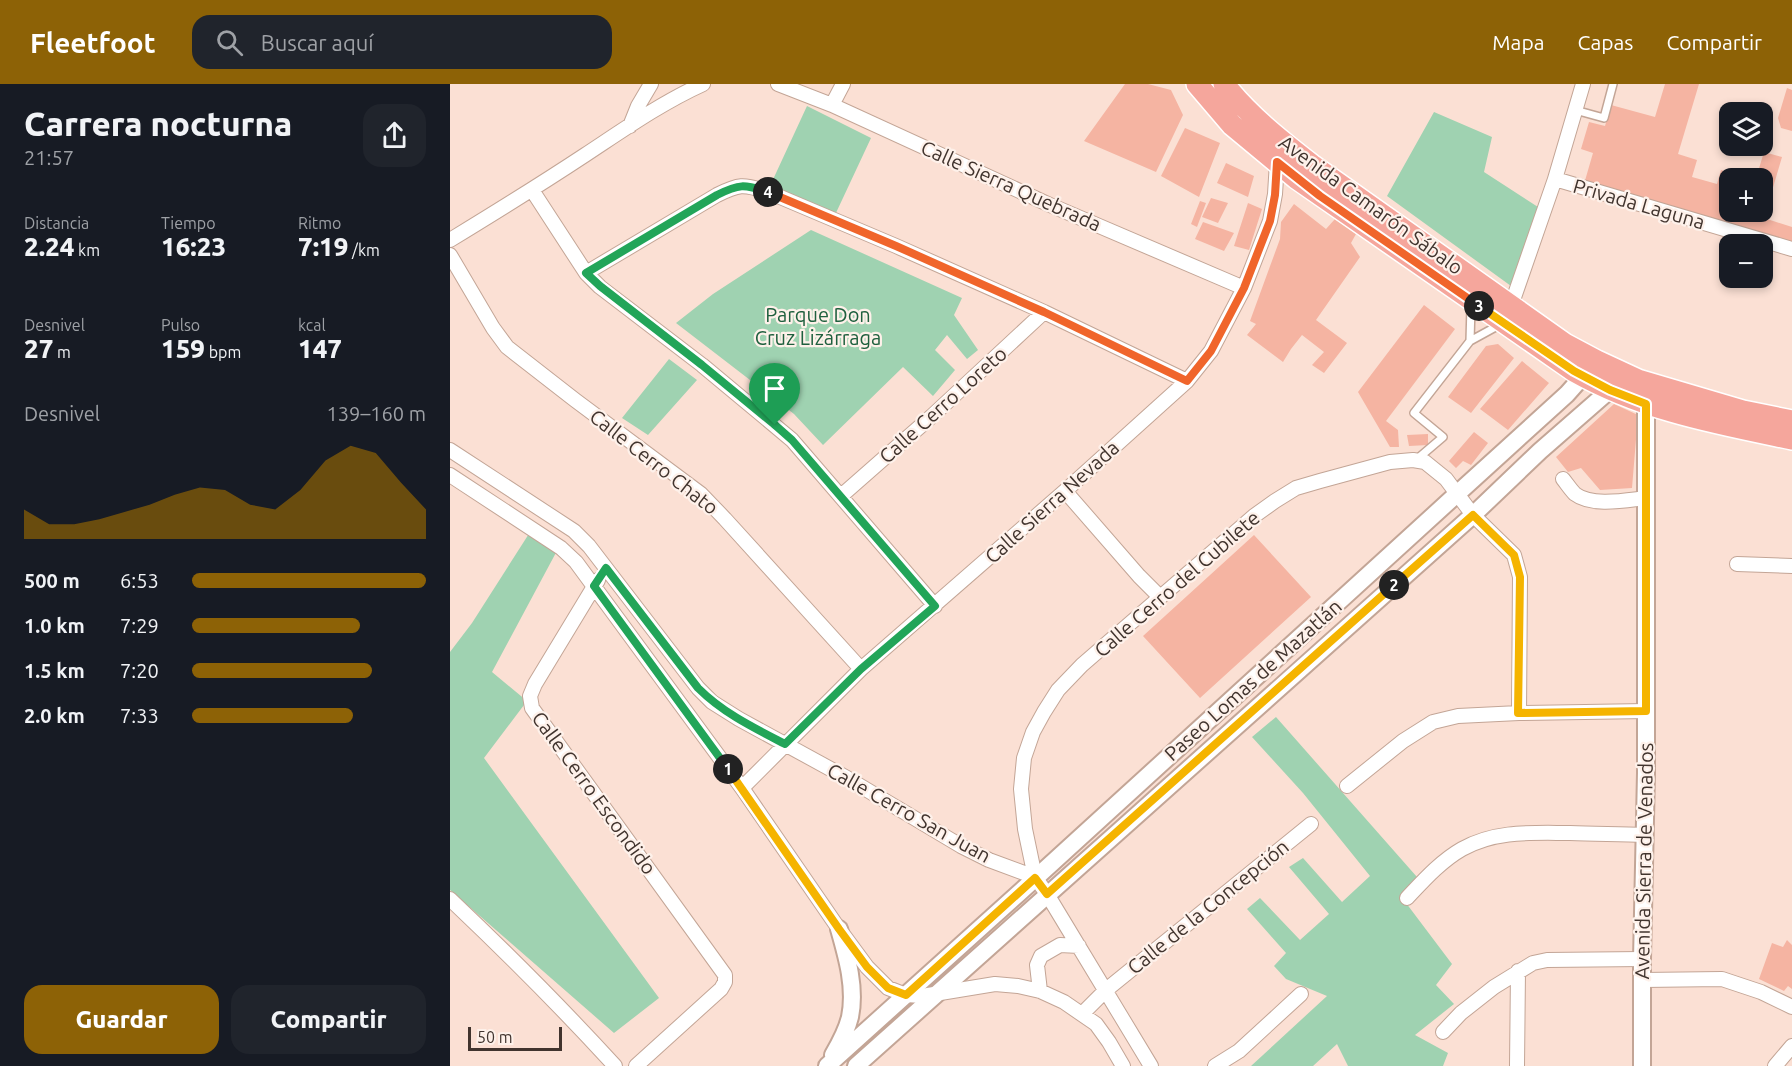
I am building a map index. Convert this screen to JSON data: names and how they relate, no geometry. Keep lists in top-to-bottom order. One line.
{"streets":{"main road":["Avenida Camarón Sábalo"],"street":["Calle Sierra Quebrada","Privada Laguna","Calle Cerro Loreto","Calle Cerro Chato","Calle Sierra Nevada","Calle Cerro del Cubilete","Paseo Lomas de Mazatlán","Calle Cerro Escondido","Calle Cerro San Juan","Avenida Sierra de Venados","Calle de la Concepción"]},"crossings":[["Calle Sierra Quebrada","Calle Sierra Nevada"],["Avenida Camarón Sábalo","Calle Sierra Nevada"],["Avenida Camarón Sábalo","Paseo Lomas de Mazatlán"],["Avenida Camarón Sábalo","Avenida Sierra de Venados"],["Calle Cerro Chato","Calle Sierra Nevada"],["Calle Sierra Nevada","Calle Cerro San Juan"],["Calle Cerro del Cubilete","Paseo Lomas de Mazatlán"],["Calle Cerro del Cubilete","Calle Cerro San Juan"],["Paseo Lomas de Mazatlán","Calle Cerro San Juan"],["Calle Cerro Escondido","Calle Cerro San Juan"]],"parks":["Parque Don Cruz Lizárraga"],"scale_bar":"50 m","page":{"header":"Fleetfoot","search":"Buscar aquí","nav":["Mapa","Capas","Compartir"],"heading":["Carrera nocturna","21:57"],"map_buttons":["+","−"],"pins":["4","3","2","1"],"stats":[["Distancia","2.24 km"],["Tiempo","16:23"],["Ritmo","7:19 /km"],["Desnivel","27 m"],["Pulso","159 bpm"],["kcal","147"]],"chart":["Desnivel","139–160 m"],"list":[{"name":"500 m","note":"6:53"},{"name":"1.0 km","note":"7:29"},{"name":"1.5 km","note":"7:20"},{"name":"2.0 km","note":"7:33"}],"buttons":["Guardar","Compartir"],"scale":"50 m"}}
